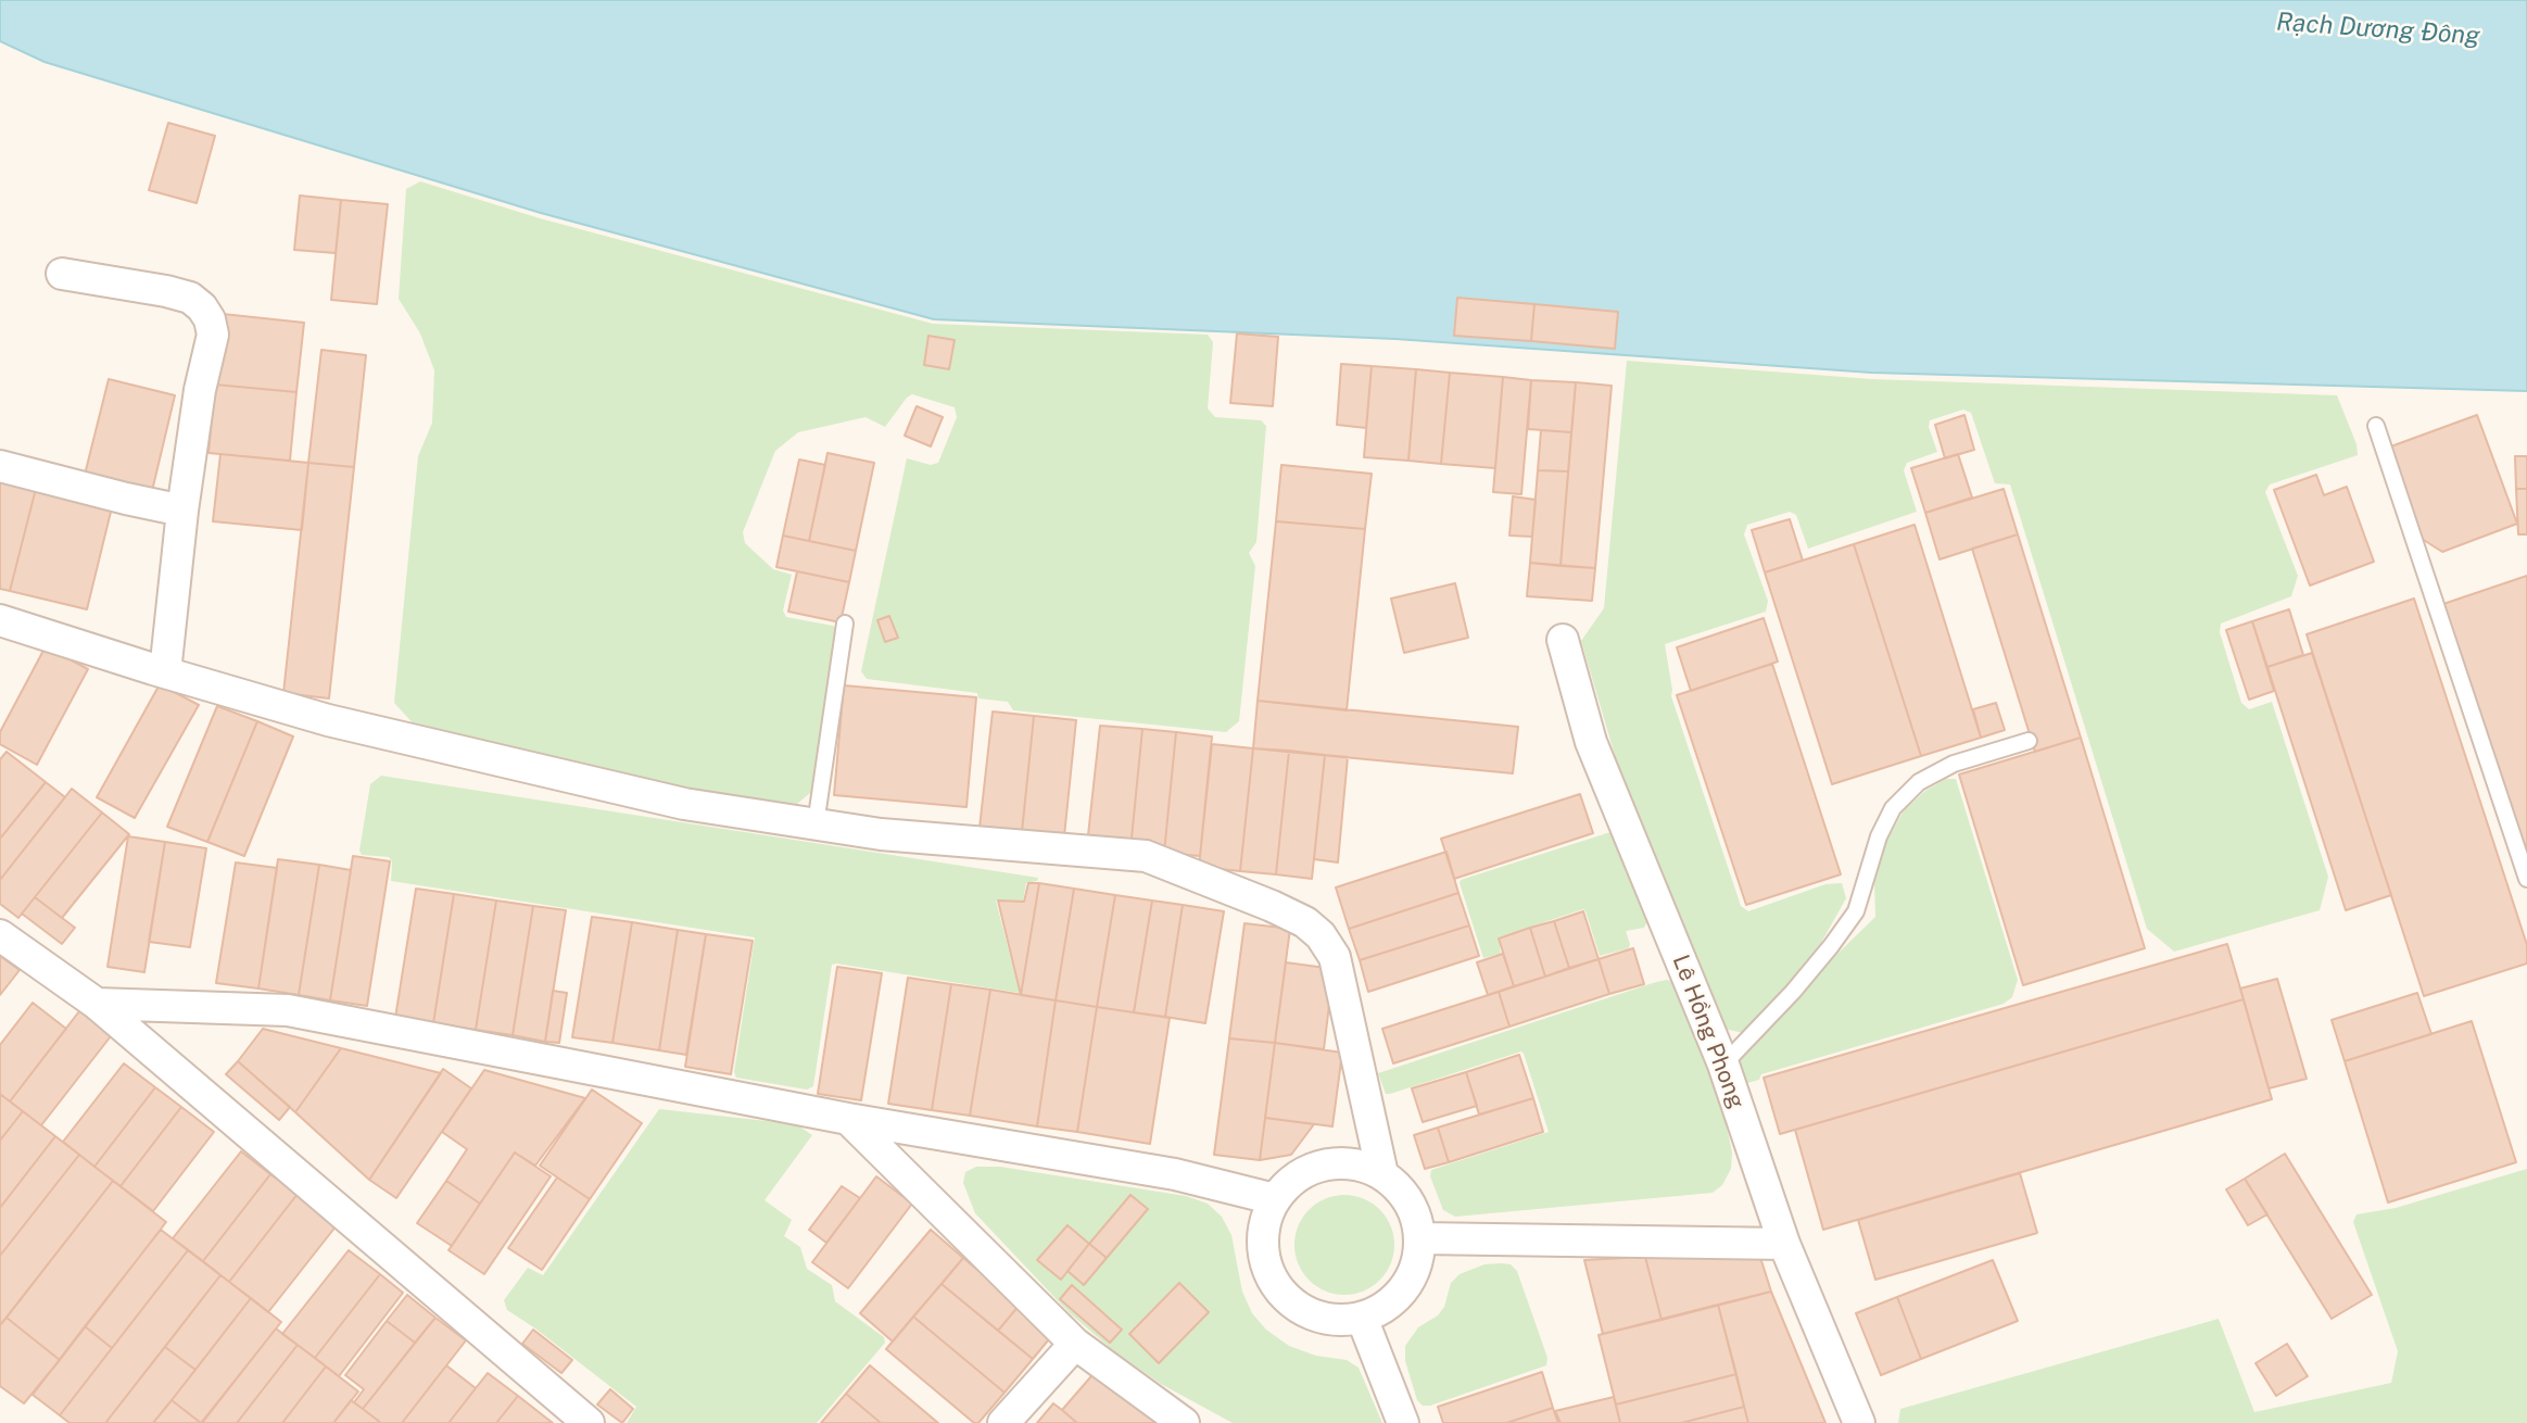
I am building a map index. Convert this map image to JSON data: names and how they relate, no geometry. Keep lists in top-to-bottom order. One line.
{"streets":{"street":["Lê Hồng Phong"]},"water":["Rạch Dương Đông"]}
